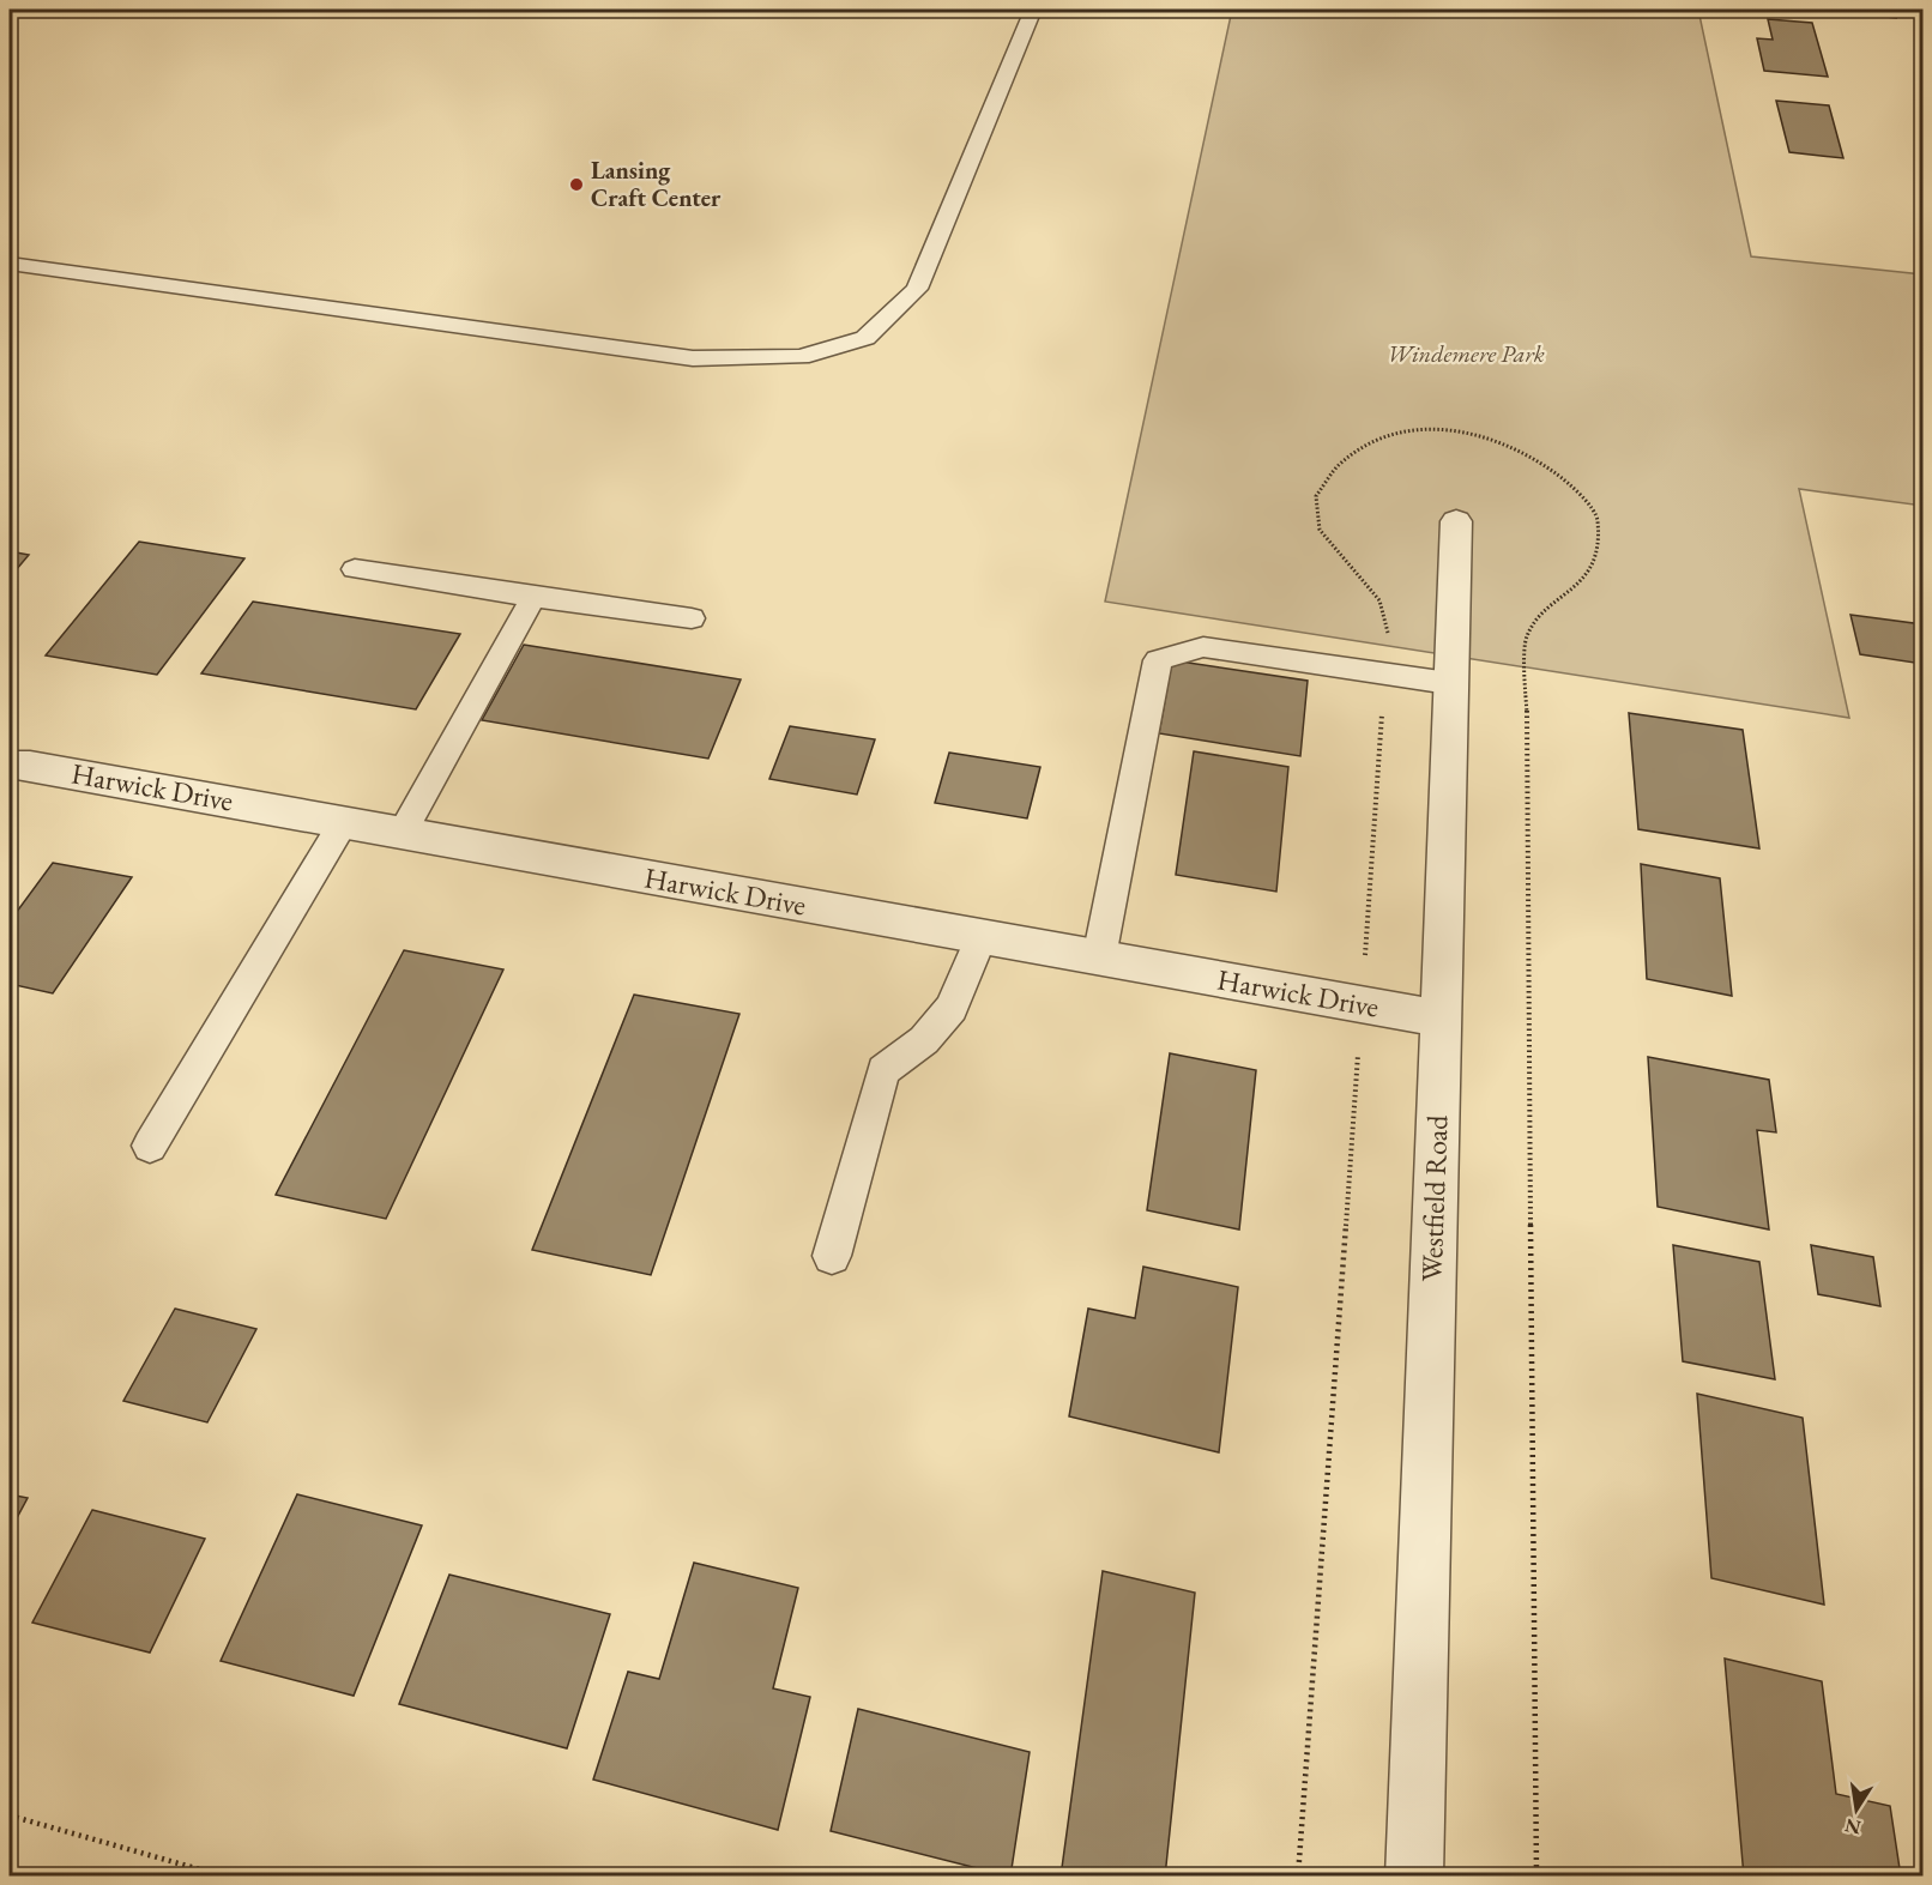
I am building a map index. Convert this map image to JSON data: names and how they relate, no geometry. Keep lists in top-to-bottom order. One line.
{"streets":{"street":["Harwick Drive","Westfield Road"]},"crossings":[["Harwick Drive","Westfield Road"]],"parks":["Windemere Park"],"places":["Lansing Craft Center"],"north":"bottom"}
